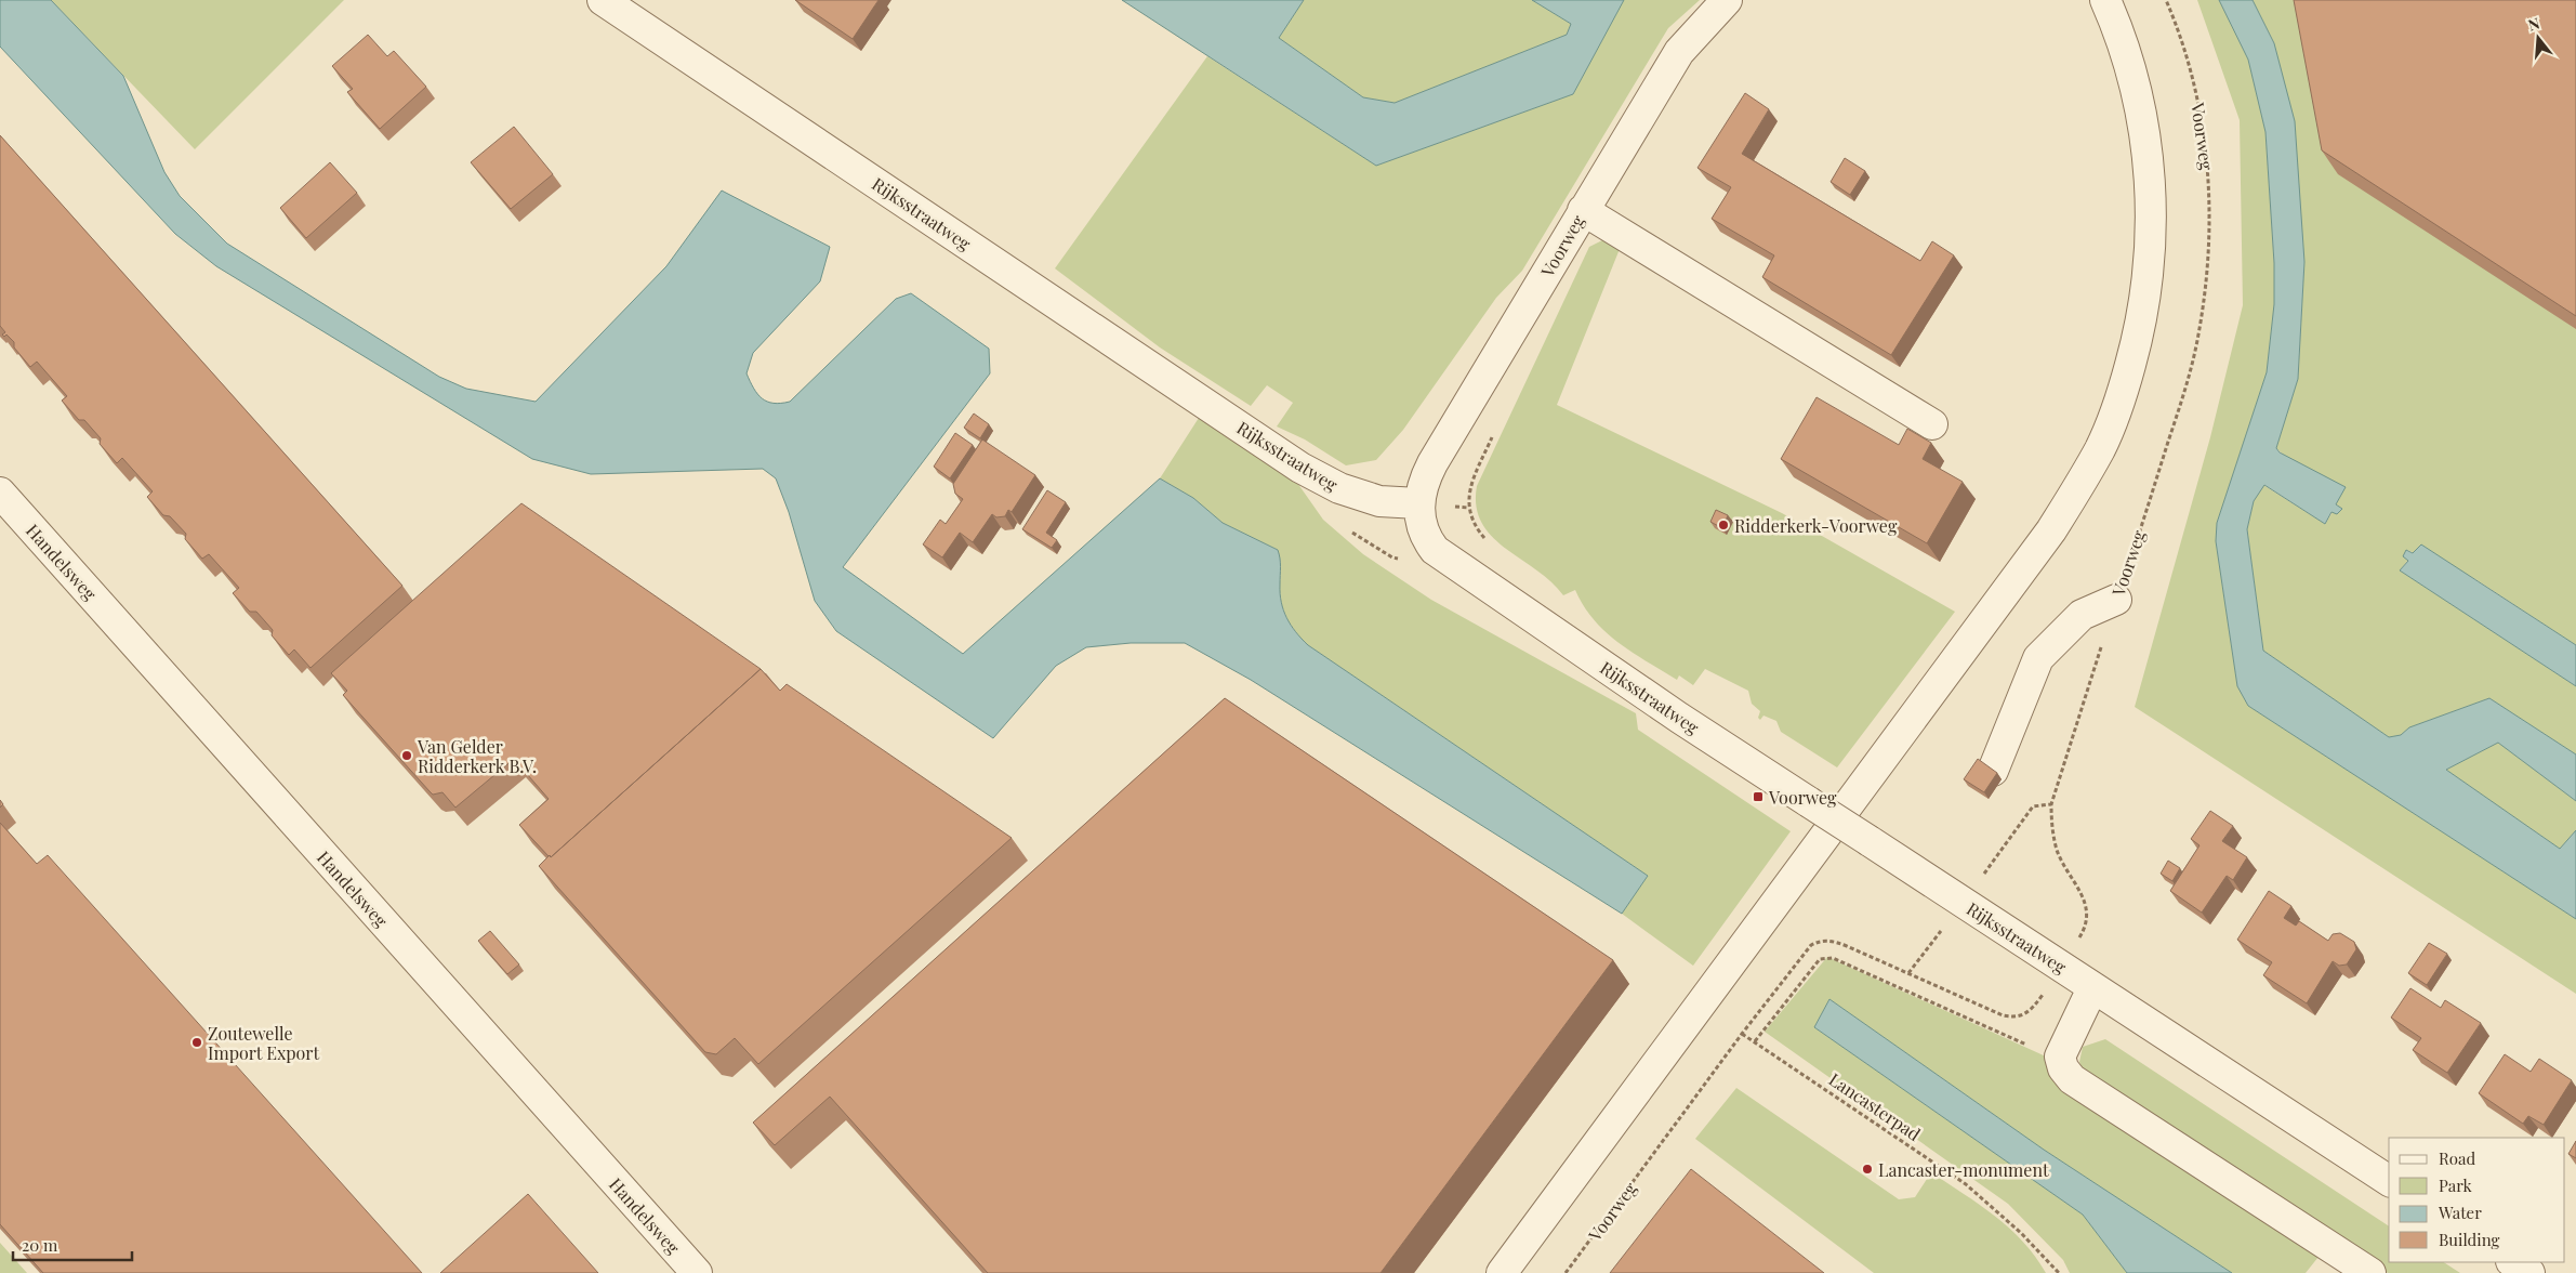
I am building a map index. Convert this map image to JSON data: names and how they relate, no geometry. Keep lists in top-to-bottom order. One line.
{"streets":{"street":["Voorweg","Rijksstraatweg","Handelsweg"],"path":["Lancasterpad"]},"crossings":[["Voorweg","Rijksstraatweg"],["Voorweg","Lancasterpad"]],"places":{"other":["Ridderkerk-Voorweg","Van Gelder Ridderkerk B.V.","Zoutewelle Import Export","Lancaster-monument"],"transit":["Voorweg"]},"legend":["Road","Park","Water","Building"],"scale_bar":"20 m","north":"top"}
